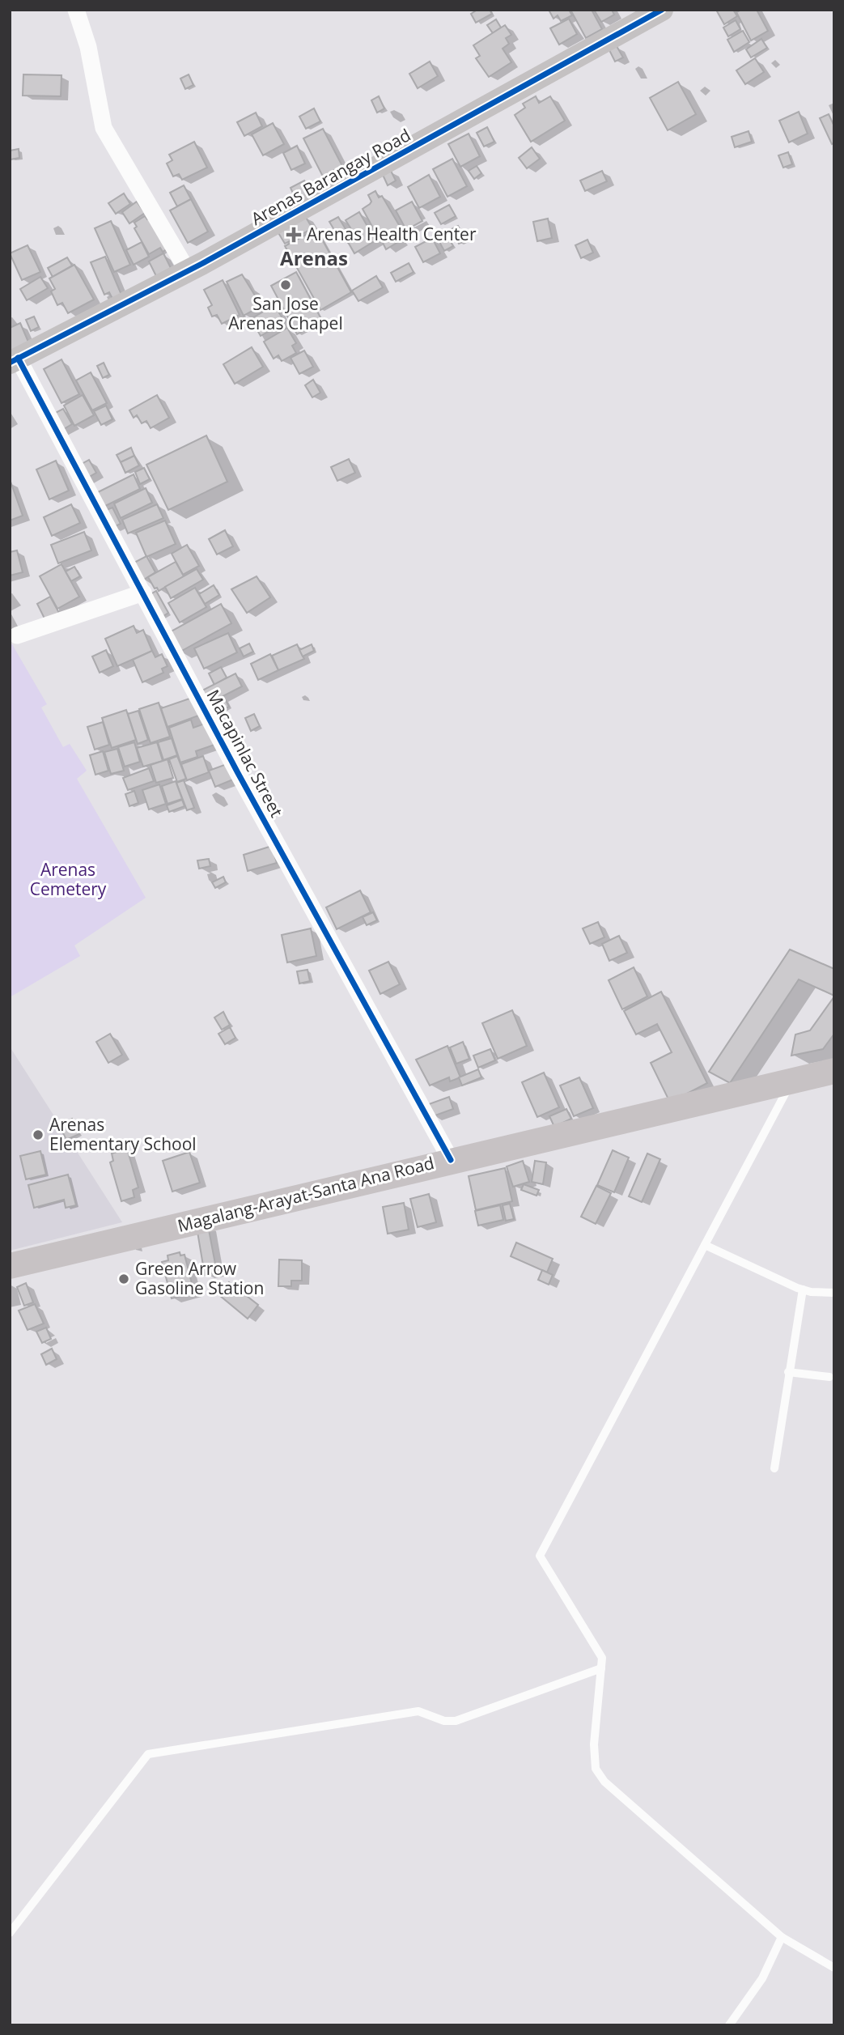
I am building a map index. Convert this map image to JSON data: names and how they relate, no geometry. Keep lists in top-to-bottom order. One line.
{"streets":{"main road":["Magalang-Arayat-Santa Ana Road"],"street":["Arenas Barangay Road","Macapinlac Street"]},"crossings":[["Arenas Barangay Road","Macapinlac Street"],["Macapinlac Street","Magalang-Arayat-Santa Ana Road"]],"districts":["Arenas"],"parks":["Arenas Cemetery"],"places":{"health":["Arenas Health Center"],"other":["San Jose Arenas Chapel","Arenas Elementary School","Green Arrow Gasoline Station"]}}
